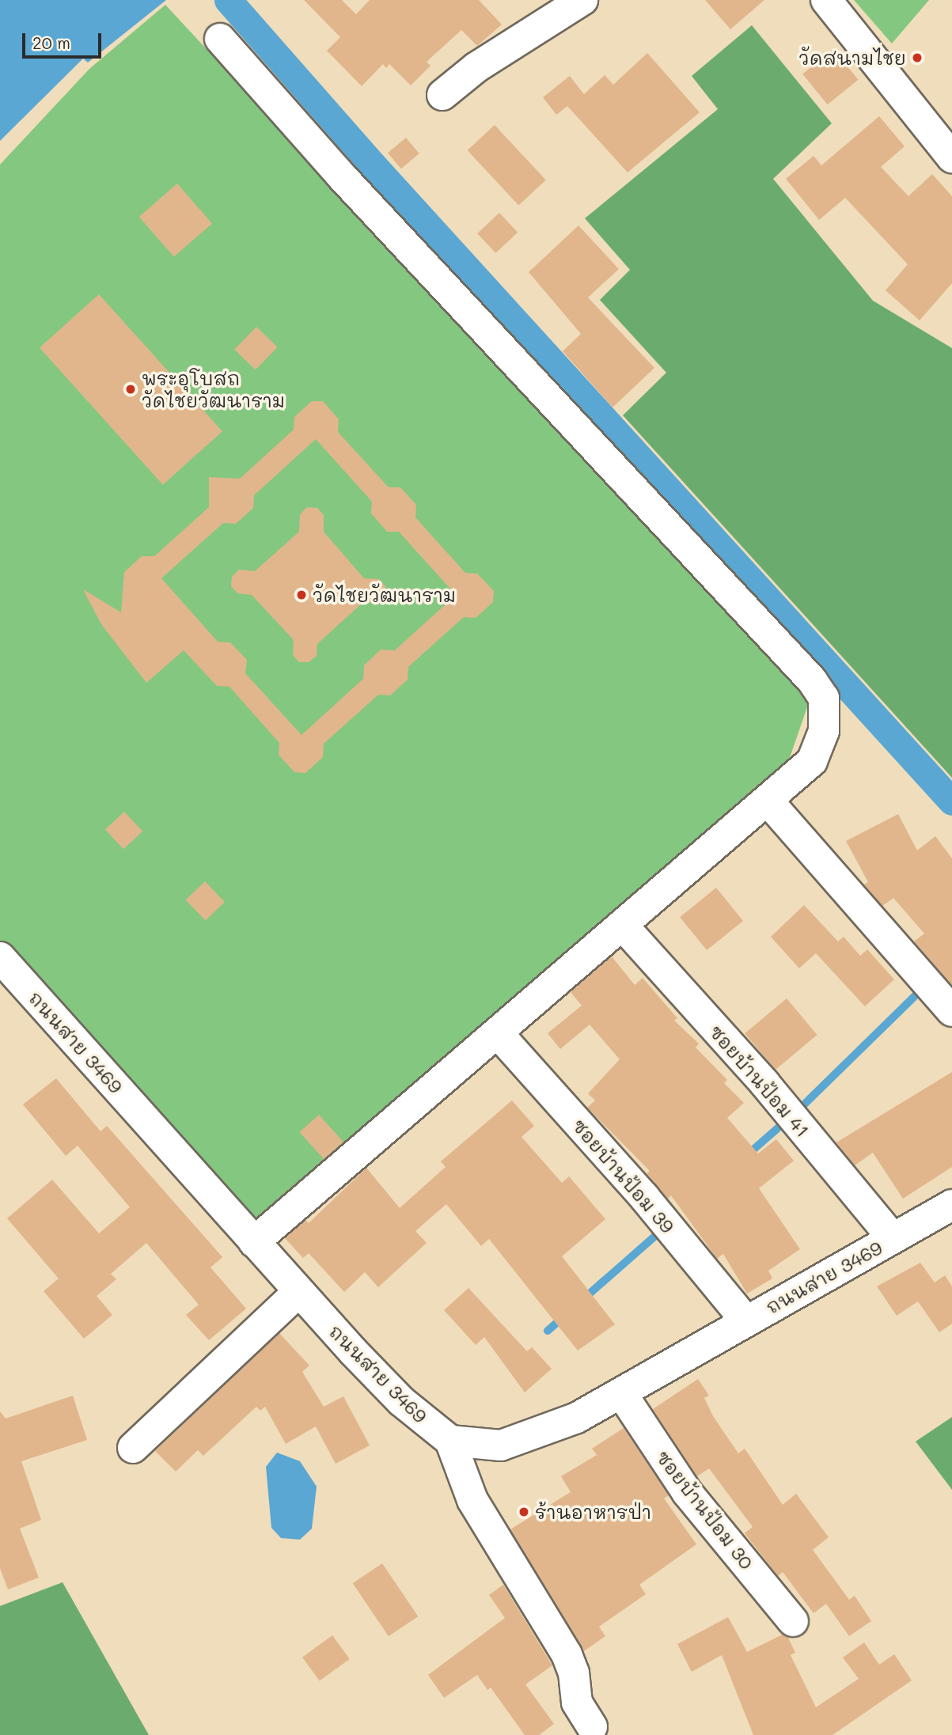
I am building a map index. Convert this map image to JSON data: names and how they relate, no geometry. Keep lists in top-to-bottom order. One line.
{"streets":{"street":["ถนนสาย 3469","ซอยบ้านป้อม 41","ซอยบ้านป้อม 39","ซอยบ้านป้อม 30"]},"crossings":[["ถนนสาย 3469","ซอยบ้านป้อม 41"],["ถนนสาย 3469","ซอยบ้านป้อม 39"],["ถนนสาย 3469","ซอยบ้านป้อม 30"]],"places":["วัดสนามไชย","พระอุโบสถ วัดไชยวัฒนาราม","วัดไชยวัฒนาราม","ร้านอาหารป่า"],"scale_bar":"20 m"}
